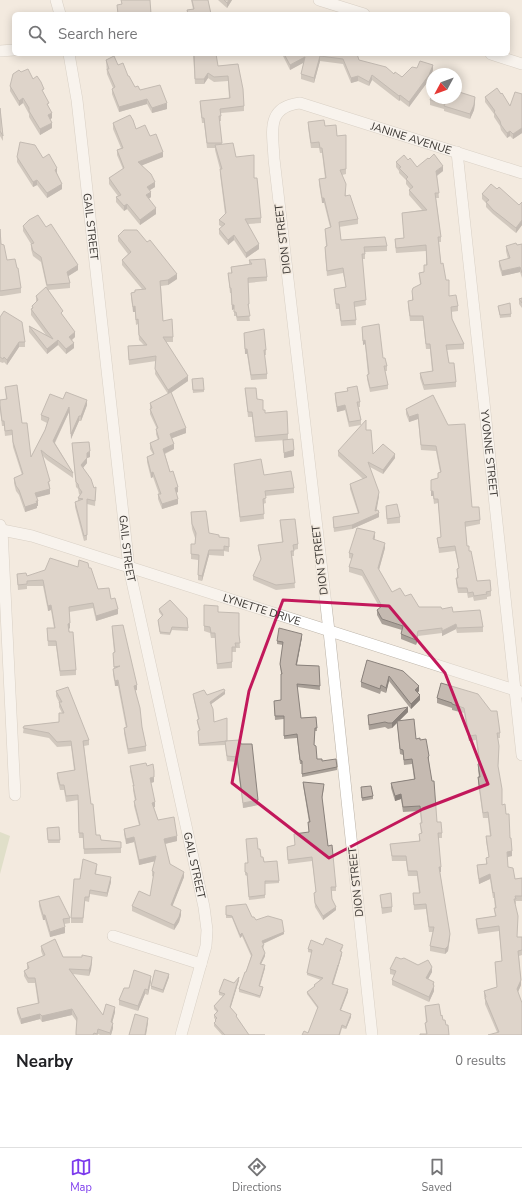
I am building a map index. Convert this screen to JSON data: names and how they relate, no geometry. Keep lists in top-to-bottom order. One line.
{"streets":{"street":["JANINE AVENUE","GAIL STREET","DION STREET","YVONNE STREET","LYNETTE DRIVE"]},"crossings":[["JANINE AVENUE","DION STREET"],["JANINE AVENUE","YVONNE STREET"],["GAIL STREET","LYNETTE DRIVE"],["DION STREET","LYNETTE DRIVE"],["YVONNE STREET","LYNETTE DRIVE"]],"north":"bottom left","page":{"search":"Search here","heading":["Nearby","0 results"],"nav":["Map","Directions","Saved"]}}
